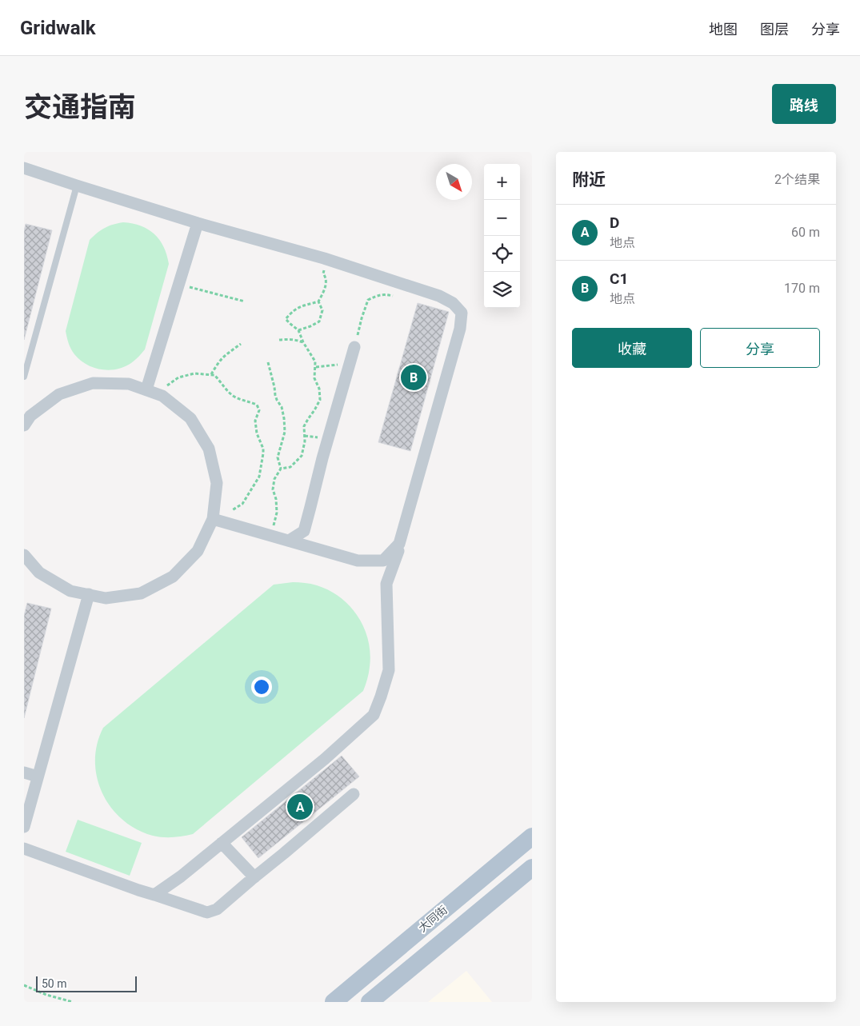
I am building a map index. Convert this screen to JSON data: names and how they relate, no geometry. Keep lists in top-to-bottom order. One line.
{"streets":{"main road":["大同街"]},"scale_bar":"50 m","north":"bottom right","page":{"header":"Gridwalk","nav":["地图","图层","分享"],"title":"交通指南","buttons":["路线",["收藏","分享"]],"heading":["附近","2个结果"],"map_buttons":["+","−"],"list":[{"mark":"A","name":"D","note":"地点","value":"60 m"},{"mark":"B","name":"C1","note":"地点","value":"170 m"}],"pins":["B","A"],"scale":"50 m"}}
